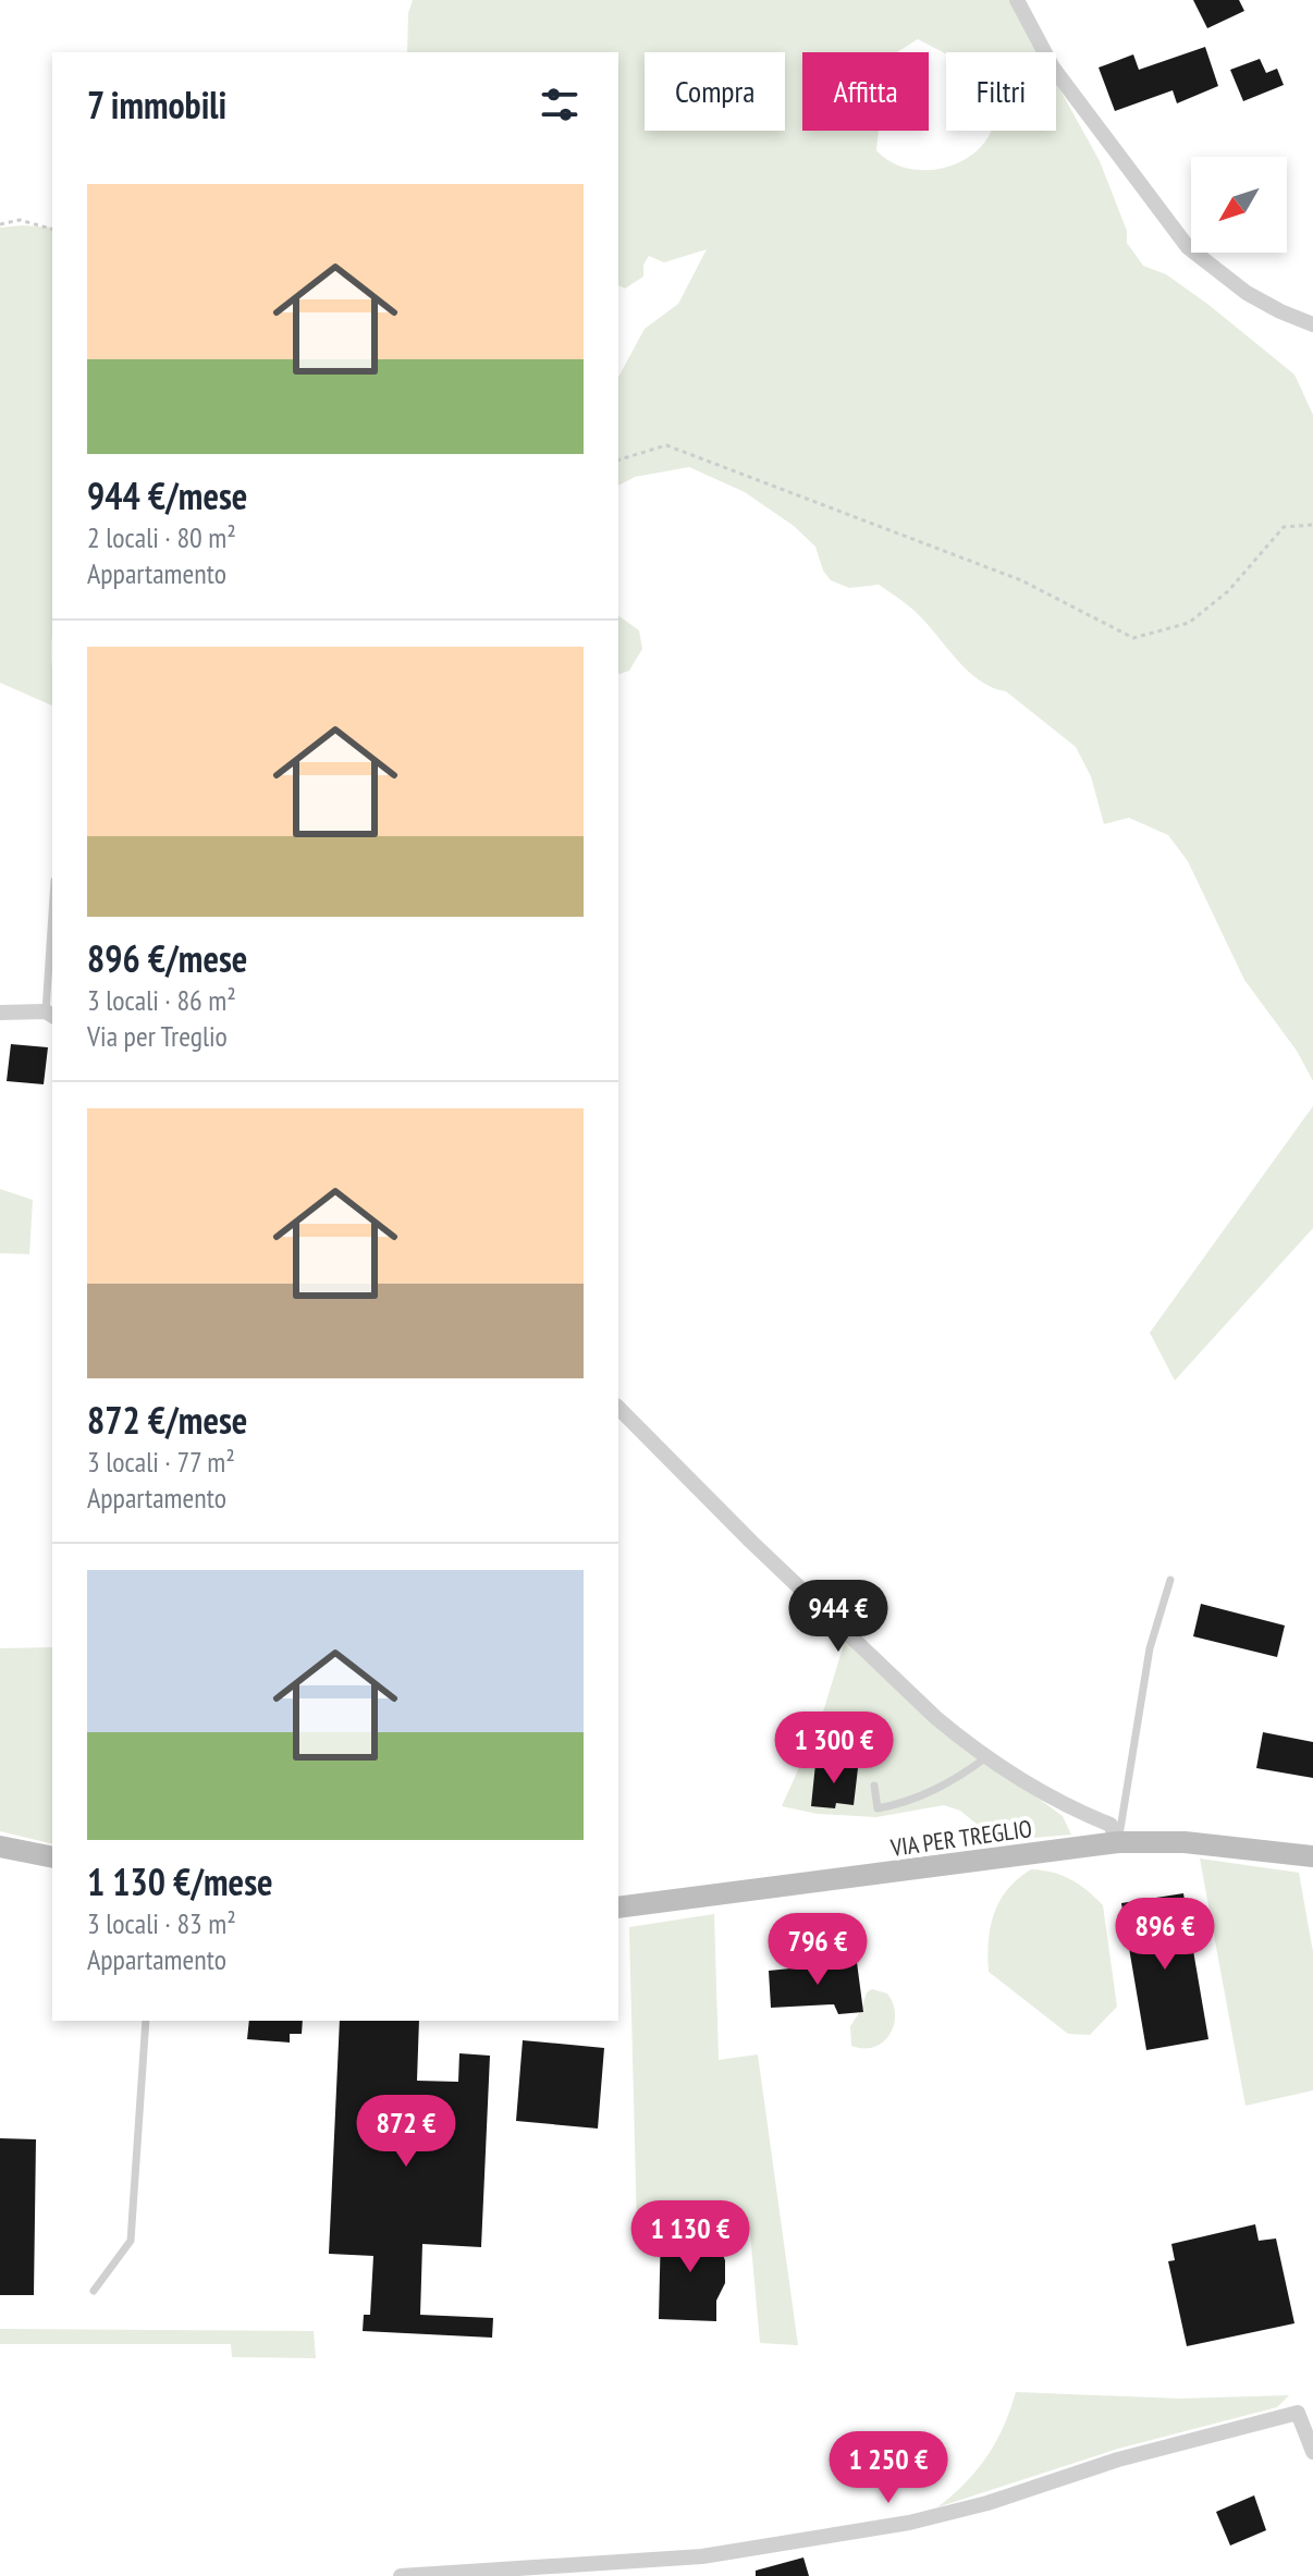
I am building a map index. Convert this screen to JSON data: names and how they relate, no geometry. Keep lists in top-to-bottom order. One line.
{"streets":{"main road":["VIA PER TREGLIO"]},"north":"bottom left","page":{"chip":["Compra","Affitta","Filtri"],"heading":"7 immobili","list":[{"name":"944 €/mese","note":"2 locali · 80 m² · Appartamento"},{"name":"896 €/mese","note":"3 locali · 86 m² · Via per Treglio"},{"name":"872 €/mese","note":"3 locali · 77 m² · Appartamento"},{"name":"1 130 €/mese","note":"3 locali · 83 m² · Appartamento"}],"price":["944 €","1 300 €","896 €","796 €","872 €","1 130 €","1 250 €"]}}
